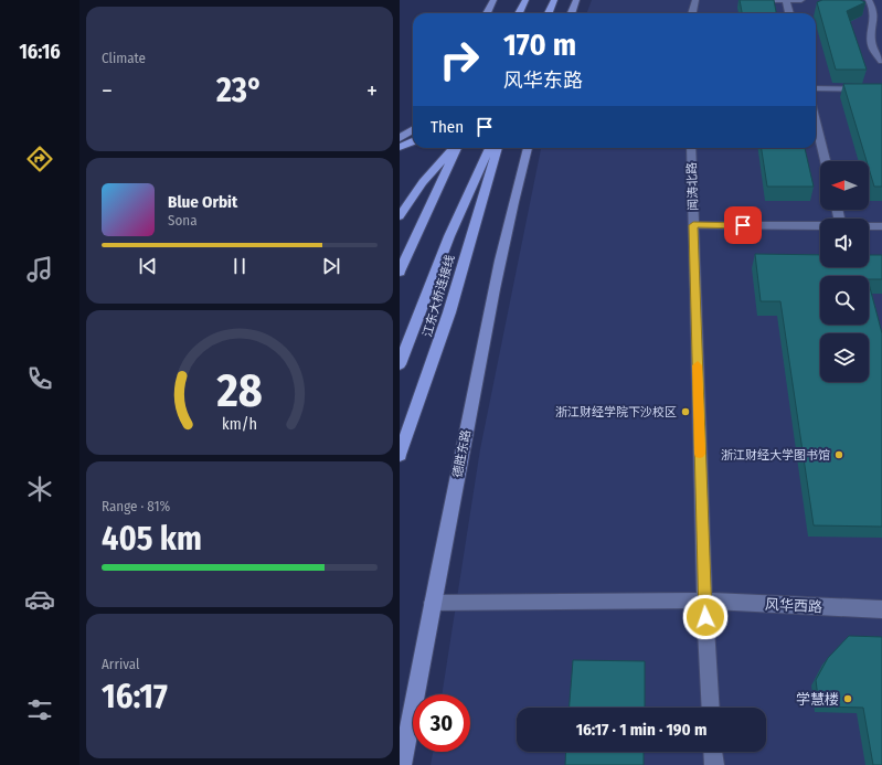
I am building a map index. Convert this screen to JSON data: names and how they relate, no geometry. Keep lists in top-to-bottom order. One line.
{"streets":{"highway":["江东大桥连接线"],"main road":["德胜东路"],"street":["闻涛北路","风华西路"]},"crossings":[["闻涛北路","风华西路"],["德胜东路","风华西路"]],"places":["浙江财经学院下沙校区","浙江财经大学图书馆","学慧楼"],"north":"left","page":{"tabs":"16:16","tile":["Climate",["Range · 81%","405 km"],["Arrival","16:17"]],"turn":["170 m","风华东路"],"heat":["−","23°","+"],"then":"Then","song":["Blue Orbit","Sona"],"limit":"30","trip":"16:17 · 1 min · 190 m","gauge":["28","km/h"]}}
